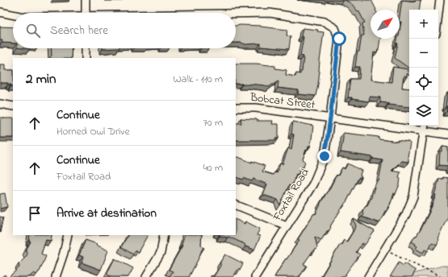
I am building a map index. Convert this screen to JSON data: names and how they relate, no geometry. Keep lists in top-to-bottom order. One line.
{"streets":{"street":["Bobcat Street","Foxtail Road"]},"crossings":[["Bobcat Street","Foxtail Road"]],"north":"top right","page":{"map_buttons":["+","−"],"search":"Search here","heading":["2 min","Walk · 110 m"],"list":[["Continue","Horned Owl Drive","70 m"],["Continue","Foxtail Road","40 m"],"Arrive at destination"]}}
